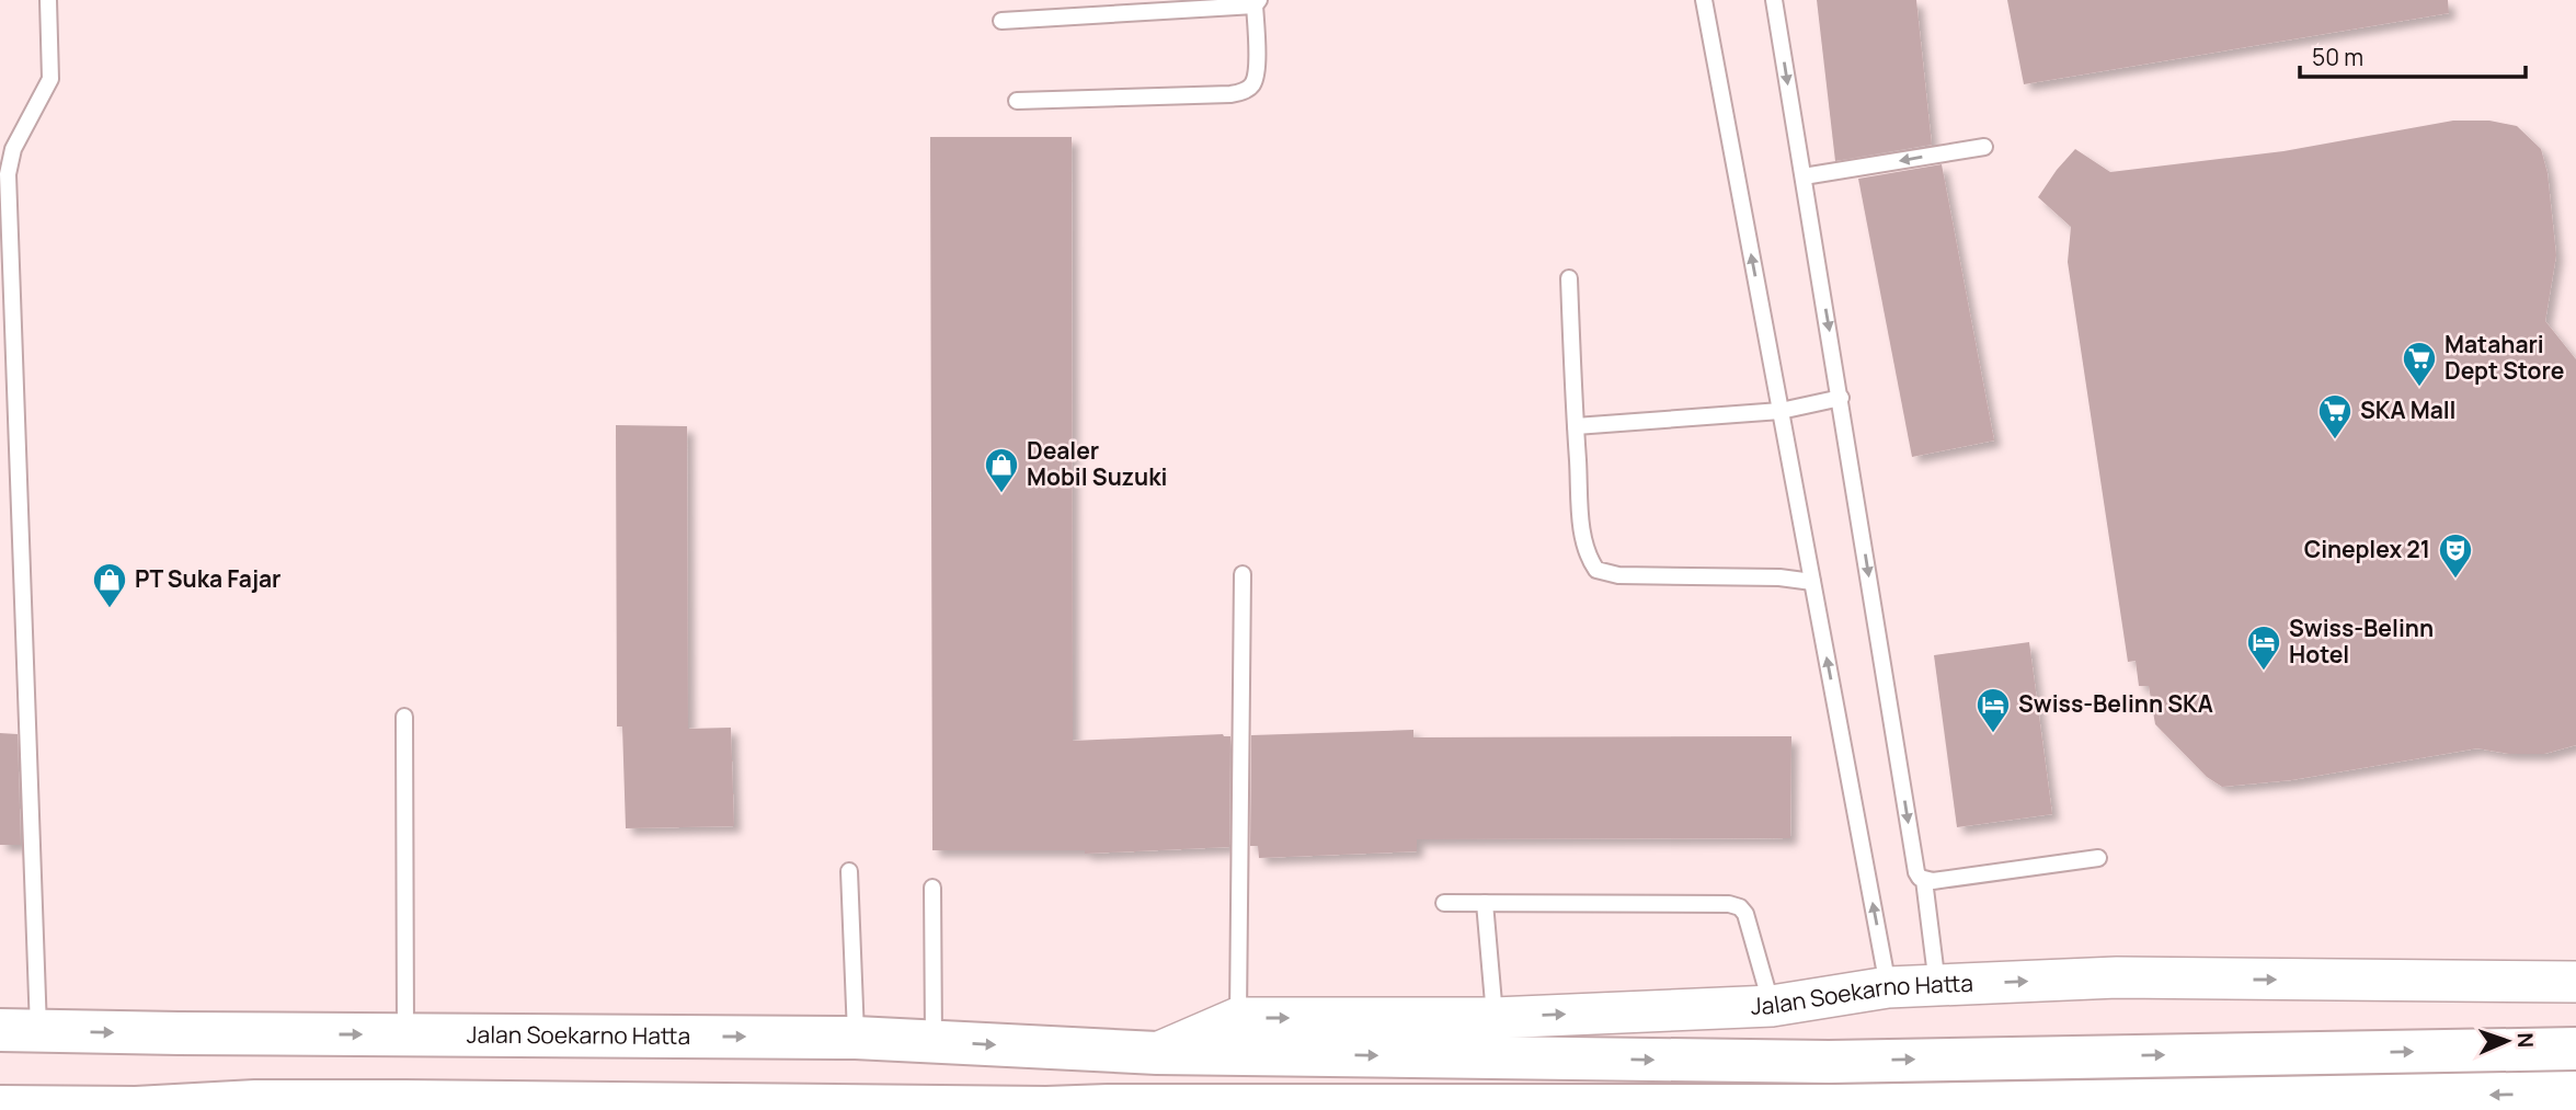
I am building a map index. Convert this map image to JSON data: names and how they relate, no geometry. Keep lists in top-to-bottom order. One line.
{"streets":{"main road":["Jalan Soekarno Hatta"]},"places":{"supermarket":["Matahari Dept Store","SKA Mall"],"shop":["Dealer Mobil Suzuki","PT Suka Fajar"],"theatre":["Cineplex 21"],"hotel":["Swiss-Belinn Hotel","Swiss-Belinn SKA"]},"scale_bar":"50 m","north":"right"}
